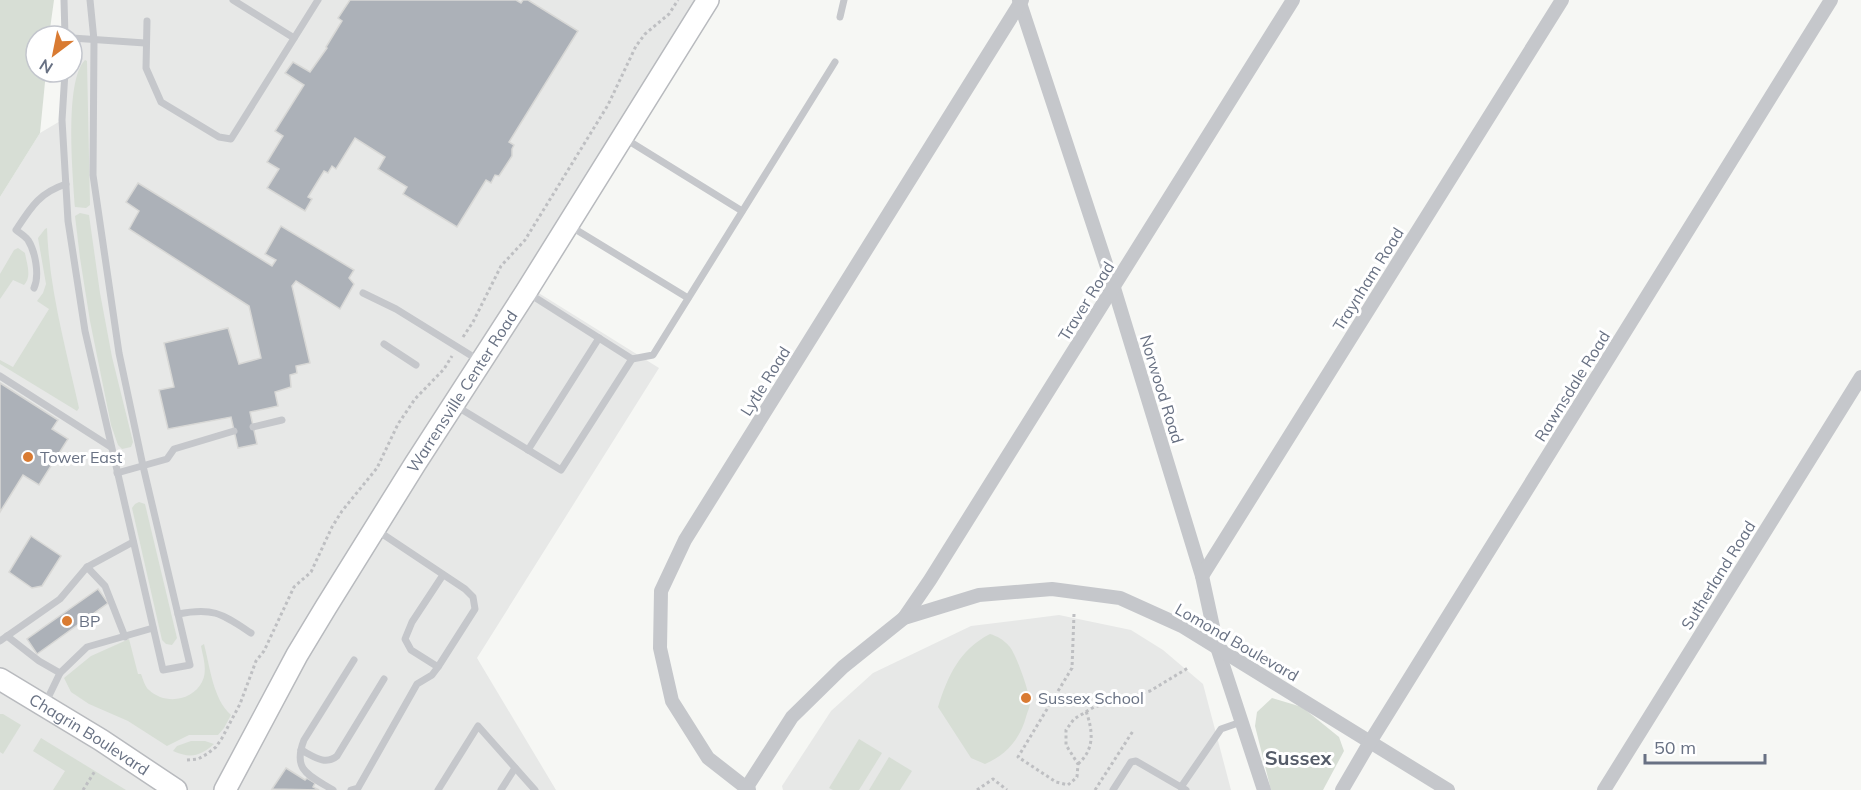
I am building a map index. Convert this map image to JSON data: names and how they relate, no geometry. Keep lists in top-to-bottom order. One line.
{"streets":{"main road":["Warrensville Center Road","Chagrin Boulevard"],"street":["Traynham Road","Traver Road","Lytle Road","Rawnsdale Road","Norwood Road","Sutherland Road","Lomond Boulevard"]},"crossings":[["Traynham Road","Norwood Road"],["Traver Road","Norwood Road"],["Traver Road","Lomond Boulevard"],["Lytle Road","Norwood Road"],["Lytle Road","Lomond Boulevard"],["Rawnsdale Road","Lomond Boulevard"],["Norwood Road","Lomond Boulevard"]],"districts":["Sussex"],"places":["Tower East","BP","Sussex School"],"scale_bar":"50 m","north":"bottom left"}
